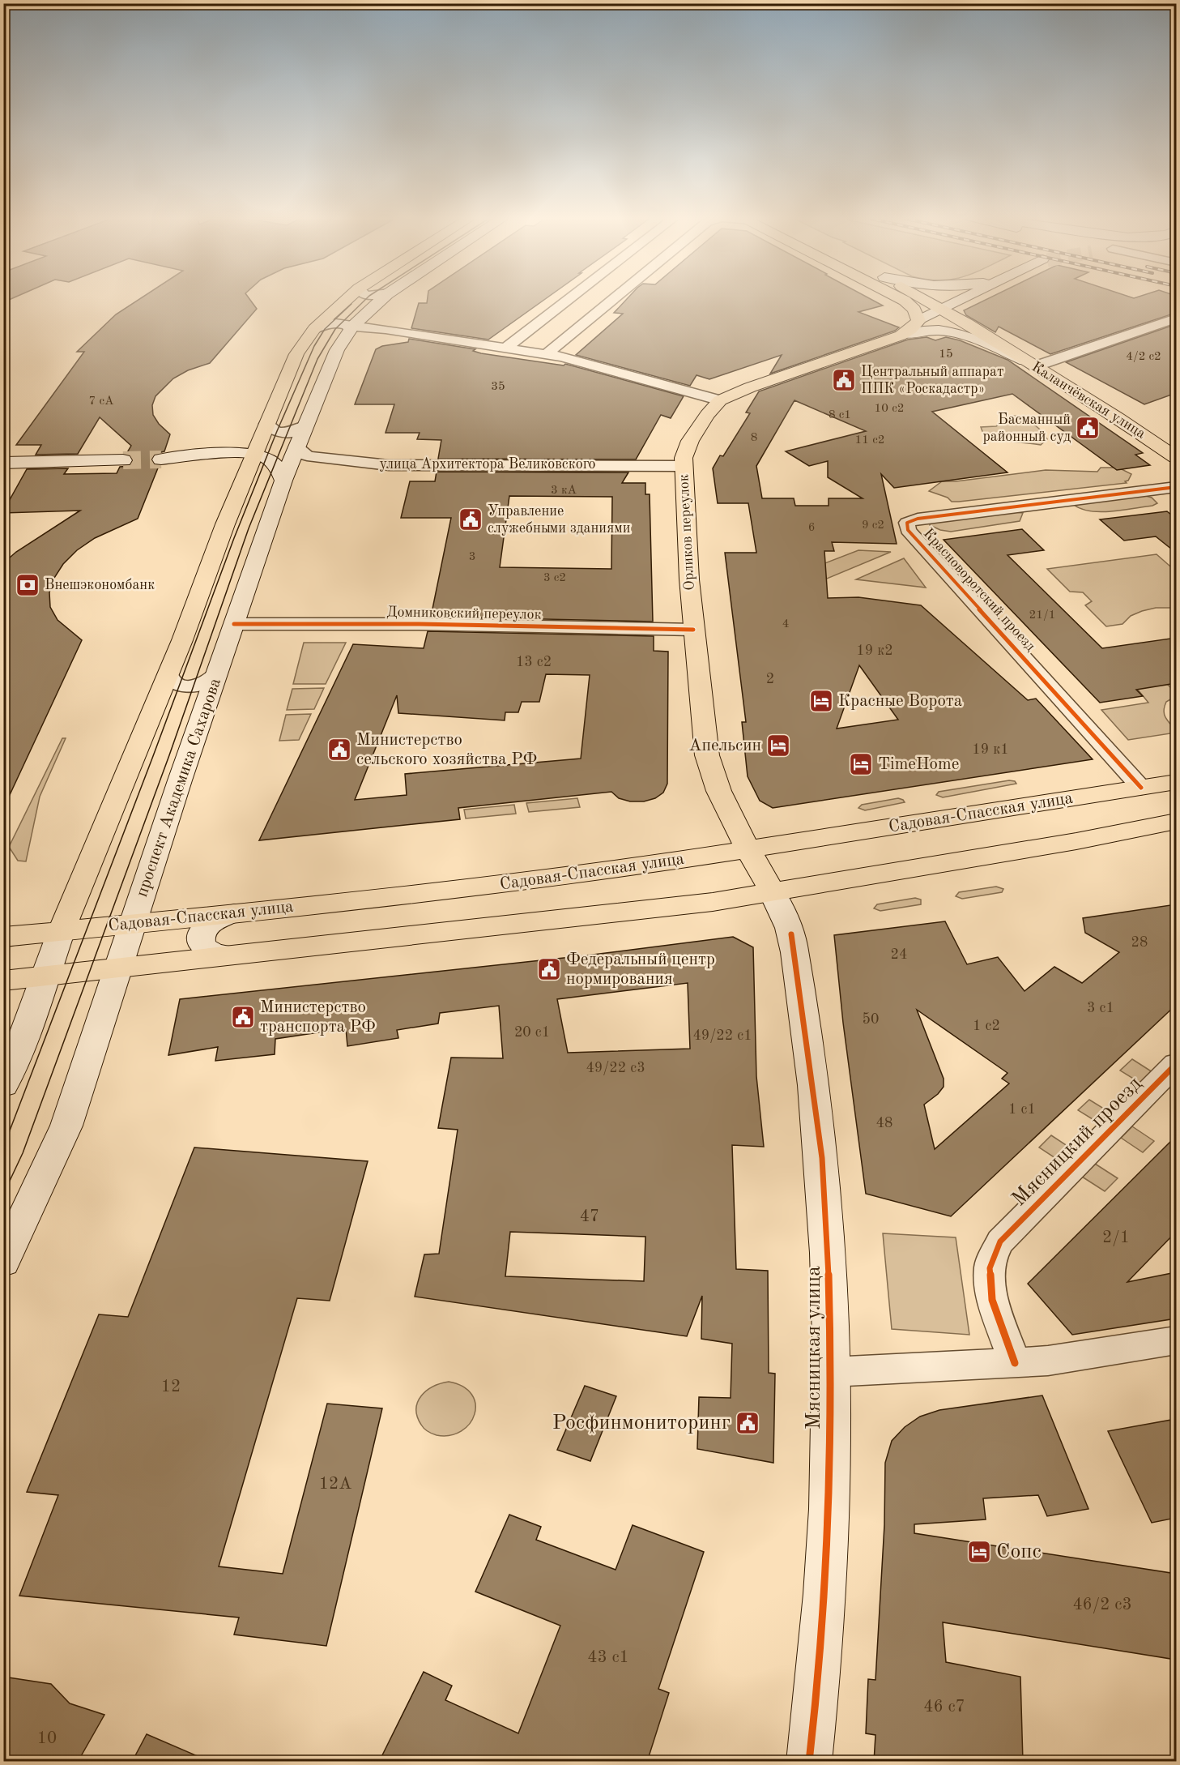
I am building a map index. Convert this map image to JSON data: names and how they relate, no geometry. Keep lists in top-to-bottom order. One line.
{"streets":{"main road":["Каланчёвская улица","Орликов переулок","проспект Академика Сахарова","Садовая-Спасская улица","Мясницкая улица"],"street":["улица Архитектора Великовского","Красноворотский проезд","Домниковский переулок","Мясницкий проезд"]},"crossings":[["Каланчёвская улица","Орликов переулок"],["улица Архитектора Великовского","Орликов переулок"],["улица Архитектора Великовского","проспект Академика Сахарова"],["Орликов переулок","Домниковский переулок"],["Орликов переулок","Садовая-Спасская улица"],["Орликов переулок","Мясницкая улица"],["Красноворотский проезд","Садовая-Спасская улица"],["Домниковский переулок","проспект Академика Сахарова"],["проспект Академика Сахарова","Садовая-Спасская улица"],["Садовая-Спасская улица","Мясницкая улица"]],"places":{"public building":["Центральный аппарат ППК «Роскадастр»","Басманный районный суд","Управление служебными зданиями","Министерство сельского хозяйства РФ","Федеральный центр нормирования","Министерство транспорта РФ","Росфинмониторинг"],"bank":["Внешэкономбанк"],"hotel":["Красные Ворота","Апельсин","TimeHome","Сопс"]},"house_numbers":["15","4/2 с2","35","7 сА","10 с2","8 с1","8","11 с2","3 кА","9 с2","6","3","3 с2","21/1","4","19 к2","13 с2","2","19 к1","28","24","3 с1","50","1 с2","20 с1","49/22 с1","49/22 с3","1 с1","48","47","2/1","12","12А","46/2 с3","43 с1","46 с7","10"]}
